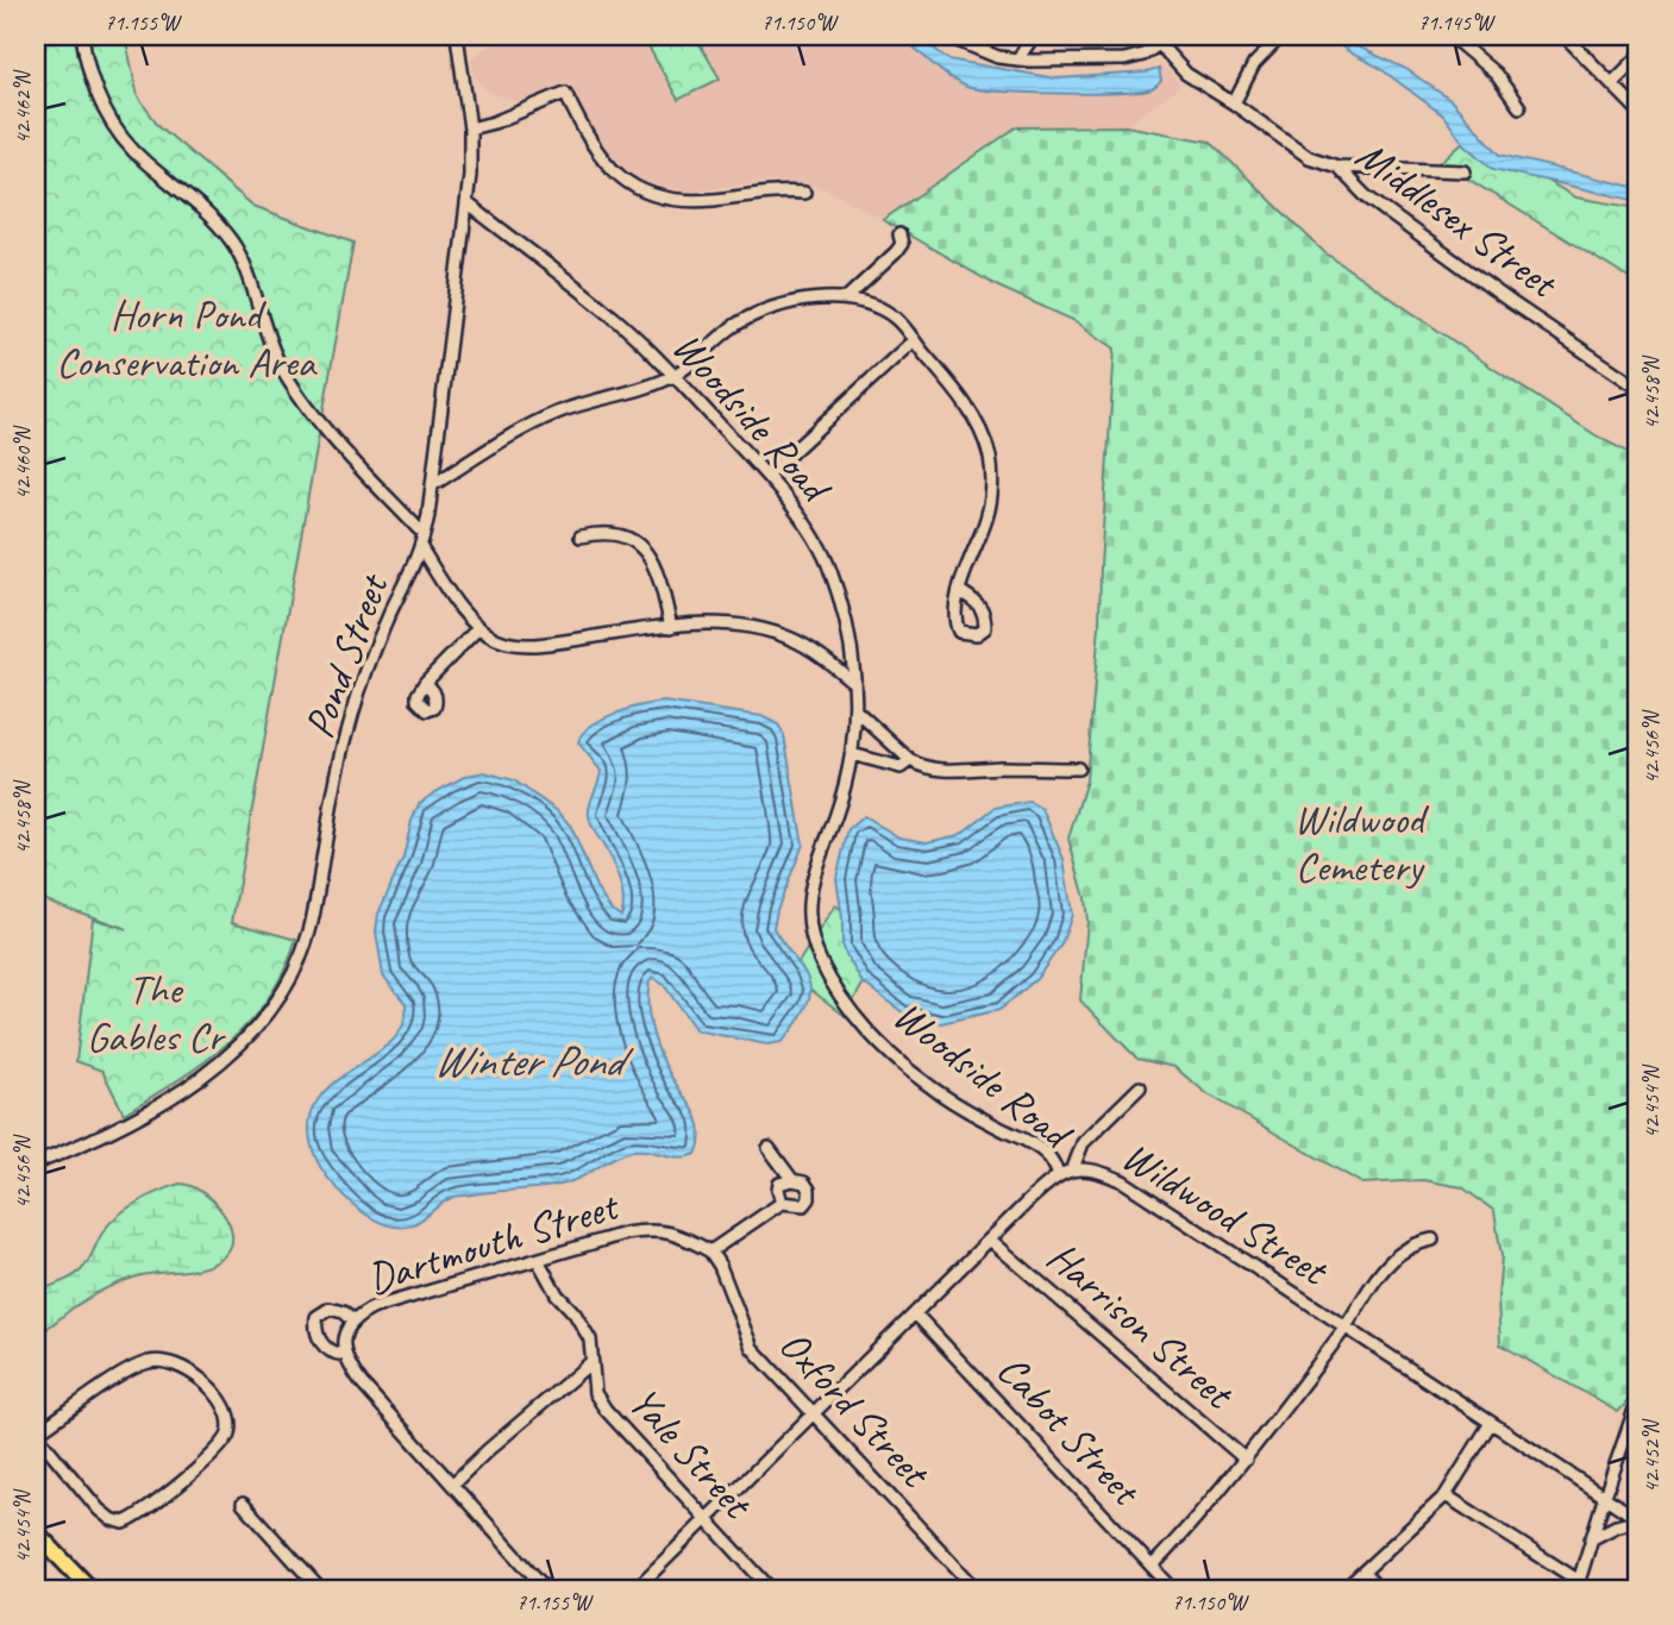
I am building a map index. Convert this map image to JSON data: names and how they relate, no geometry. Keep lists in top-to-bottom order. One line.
{"streets":{"street":["Middlesex Street","Woodside Road","Pond Street","Wildwood Street","Dartmouth Street","Harrison Street","Oxford Street","Cabot Street","Yale Street"]},"crossings":[["Woodside Road","Pond Street"],["Woodside Road","Wildwood Street"],["Wildwood Street","Harrison Street"],["Wildwood Street","Oxford Street"],["Wildwood Street","Cabot Street"],["Wildwood Street","Yale Street"],["Dartmouth Street","Oxford Street"],["Dartmouth Street","Yale Street"]],"water":["Winter Pond"],"parks":["Horn Pond Conservation Area","Wildwood Cemetery","The Gables Cr"],"coordinates":["71.155°W","71.150°W","71.145°W","42.462°N","42.458°N","42.460°N","42.456°N","42.454°N","42.452°N"]}
